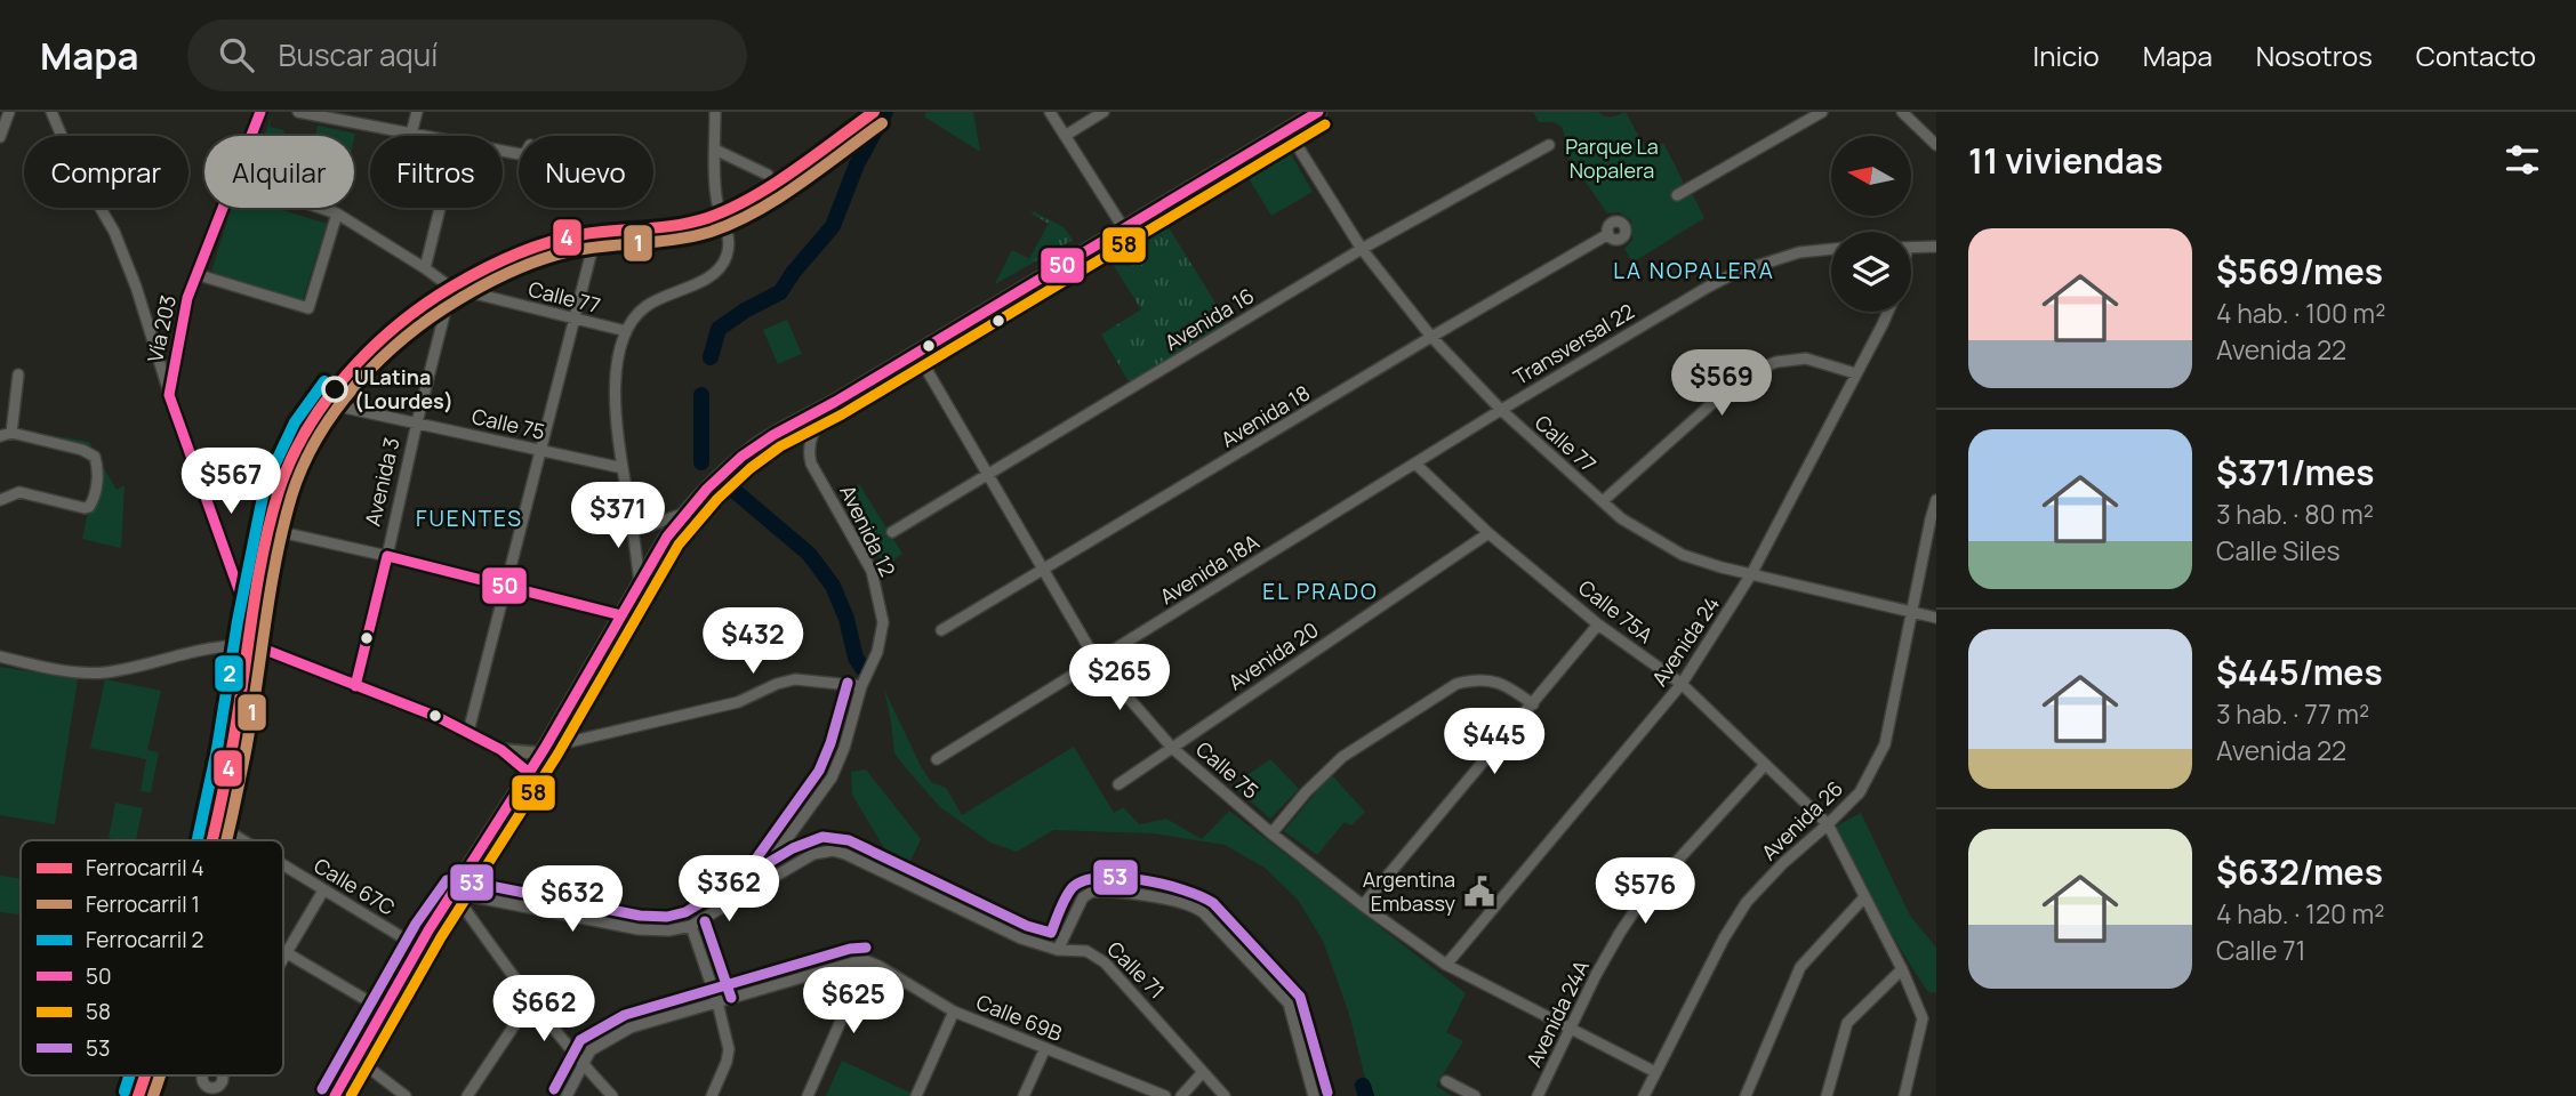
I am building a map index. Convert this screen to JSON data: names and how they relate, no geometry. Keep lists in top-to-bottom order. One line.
{"streets":{"main road":["Vía 203","Avenida 3"],"street":["Calle 77","Avenida 16","Transversal 22","Avenida 18","Calle 75","Avenida 12","Avenida 18A","Calle 75A","Avenida 24","Avenida 20","Avenida 26","Calle 67C","Calle 71","Avenida 24A","Calle 69B"]},"crossings":[["Calle 77","Avenida 16"],["Calle 77","Transversal 22"],["Calle 77","Avenida 18"],["Calle 77","Avenida 3"],["Calle 77","Avenida 18A"],["Calle 77","Avenida 24"],["Calle 77","Avenida 26"],["Avenida 16","Calle 75"],["Transversal 22","Avenida 18A"],["Avenida 18","Calle 75"],["Calle 75","Avenida 3"],["Calle 75","Avenida 18A"],["Calle 75","Avenida 24"],["Calle 75","Avenida 20"],["Calle 75","Avenida 26"],["Calle 75","Avenida 24A"],["Avenida 12","Calle 71"],["Avenida 18A","Calle 75A"],["Calle 75A","Avenida 24"],["Calle 75A","Avenida 20"],["Calle 75A","Avenida 26"],["Calle 75A","Avenida 24A"]],"districts":["LA NOPALERA","FUENTES","EL PRADO"],"parks":["Parque La Nopalera"],"places":{"other":["ULatina (Lourdes)"],"public building":["Argentina Embassy"]},"lines":["rail line 4","transit line 50","rail line 1","transit line 58","rail line 2","transit line 53"],"legend":["Ferrocarril 4","Ferrocarril 1","Ferrocarril 2","50","58","53"],"north":"left","page":{"header":"Mapa","search":"Buscar aquí","nav":["Inicio","Mapa","Nosotros","Contacto"],"heading":"11 viviendas","chip":["Comprar","Alquilar","Filtros","Nuevo"],"list":[{"name":"$569/mes","note":"4 hab. · 100 m² · Avenida 22"},{"name":"$371/mes","note":"3 hab. · 80 m² · Calle Siles"},{"name":"$445/mes","note":"3 hab. · 77 m² · Avenida 22"},{"name":"$632/mes","note":"4 hab. · 120 m² · Calle 71"}],"price":["$569","$567","$371","$432","$265","$445","$362","$576","$632","$625","$662"]}}
